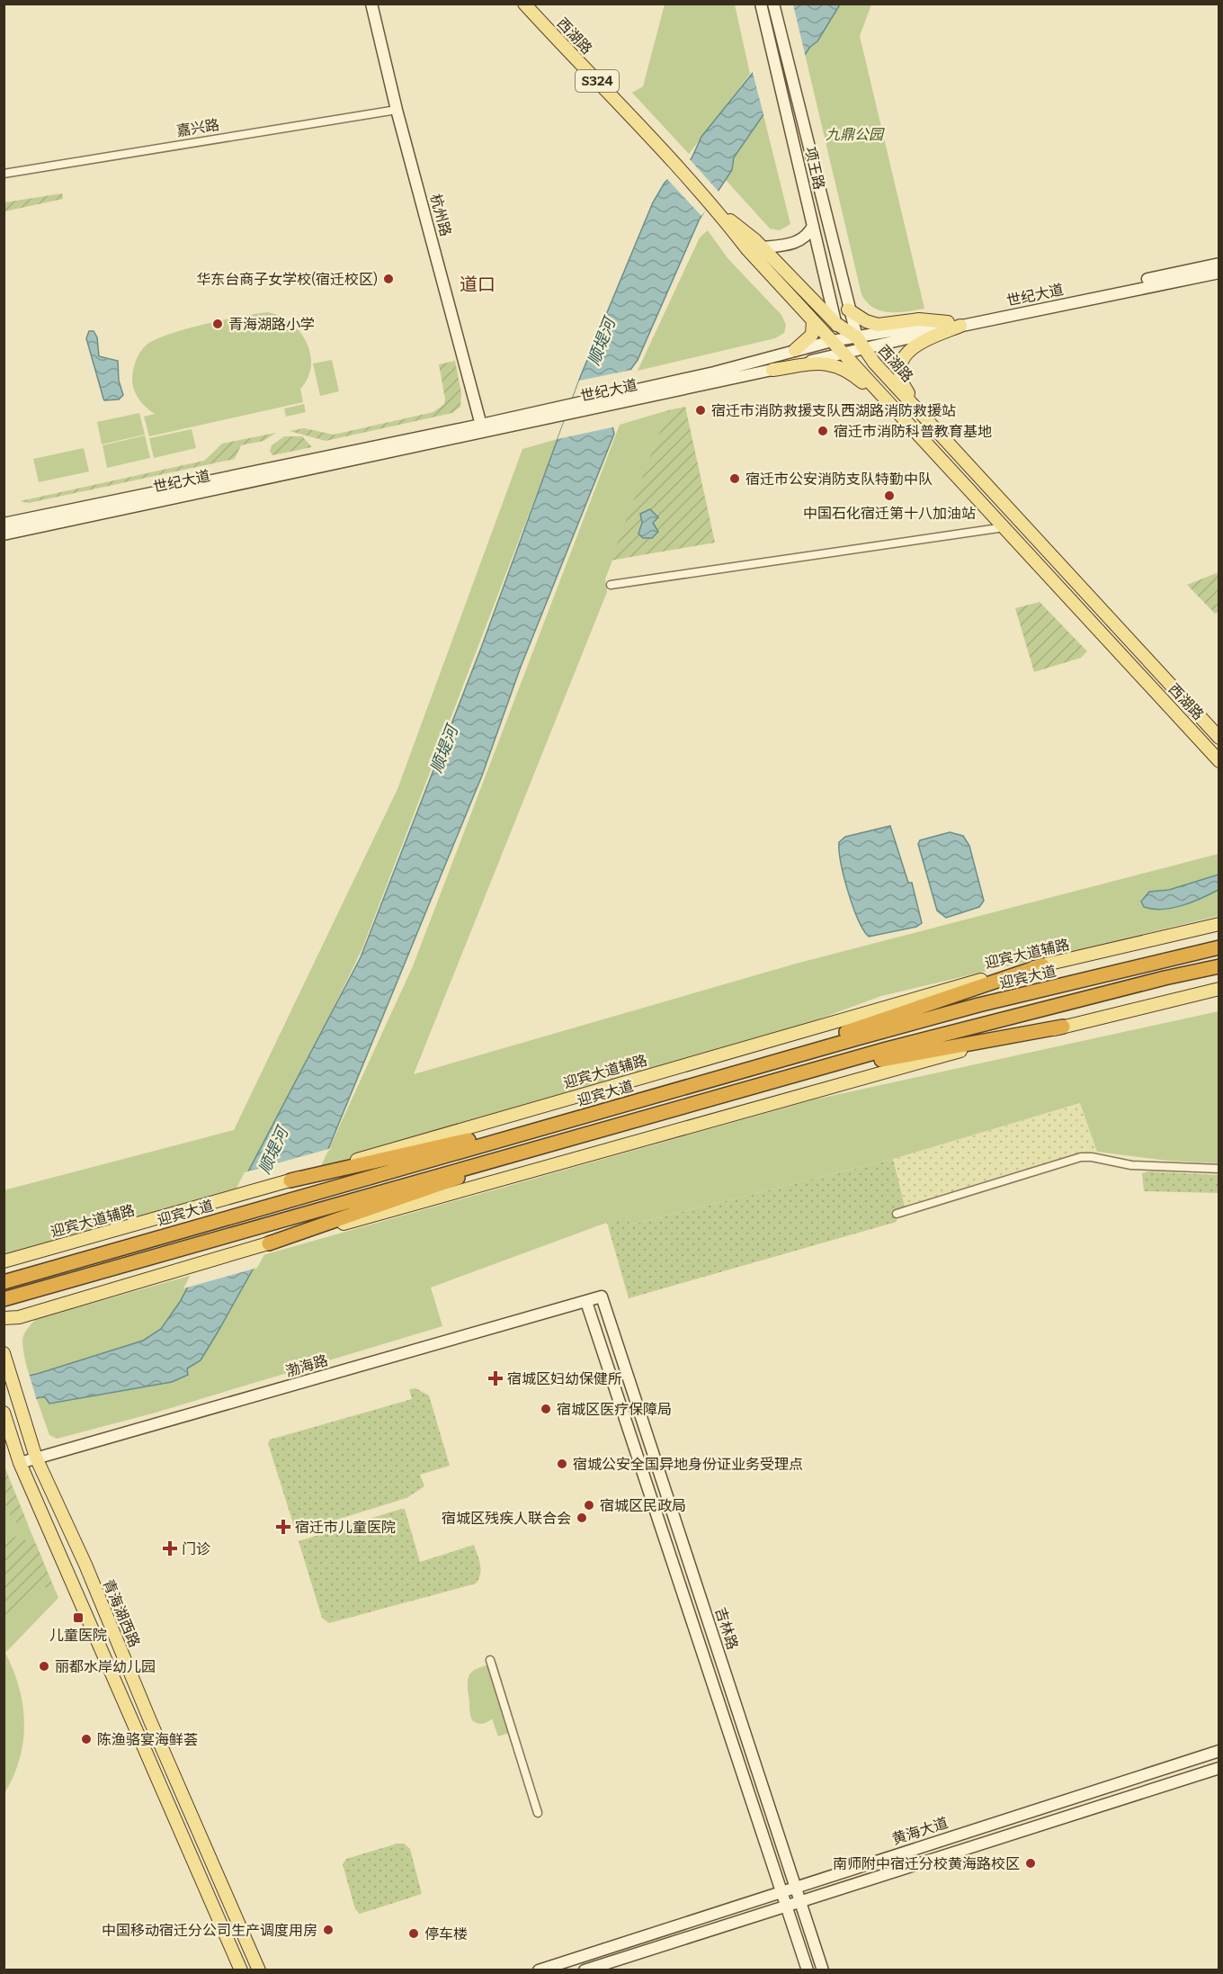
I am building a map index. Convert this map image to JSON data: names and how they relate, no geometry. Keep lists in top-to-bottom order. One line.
{"streets":{"highway":["迎宾大道"],"main road":["西湖路","S324","迎宾大道辅路","青海湖西路"],"street":["嘉兴路","项王路","杭州路","世纪大道","渤海路","吉林路","黄海大道"]},"crossings":[["西湖路","项王路"],["西湖路","世纪大道"],["嘉兴路","杭州路"],["项王路","世纪大道"],["杭州路","世纪大道"],["渤海路","青海湖西路"],["渤海路","吉林路"],["吉林路","黄海大道"]],"districts":["道口"],"water":["顺堤河"],"parks":["九鼎公园"],"places":{"other":["华东台商子女学校(宿迁校区)","青海湖路小学","宿迁市消防救援支队西湖路消防救援站","宿迁市消防科普教育基地","宿迁市公安消防支队特勤中队","中国石化宿迁第十八加油站","宿城区医疗保障局","宿城公安全国异地身份证业务受理点","宿城区民政局","宿城区残疾人联合会","丽都水岸幼儿园","陈渔骆宴海鲜荟","南师附中宿迁分校黄海路校区","中国移动宿迁分公司生产调度用房","停车楼"],"health":["宿城区妇幼保健所","宿迁市儿童医院","门诊"],"transit":["儿童医院"]}}
